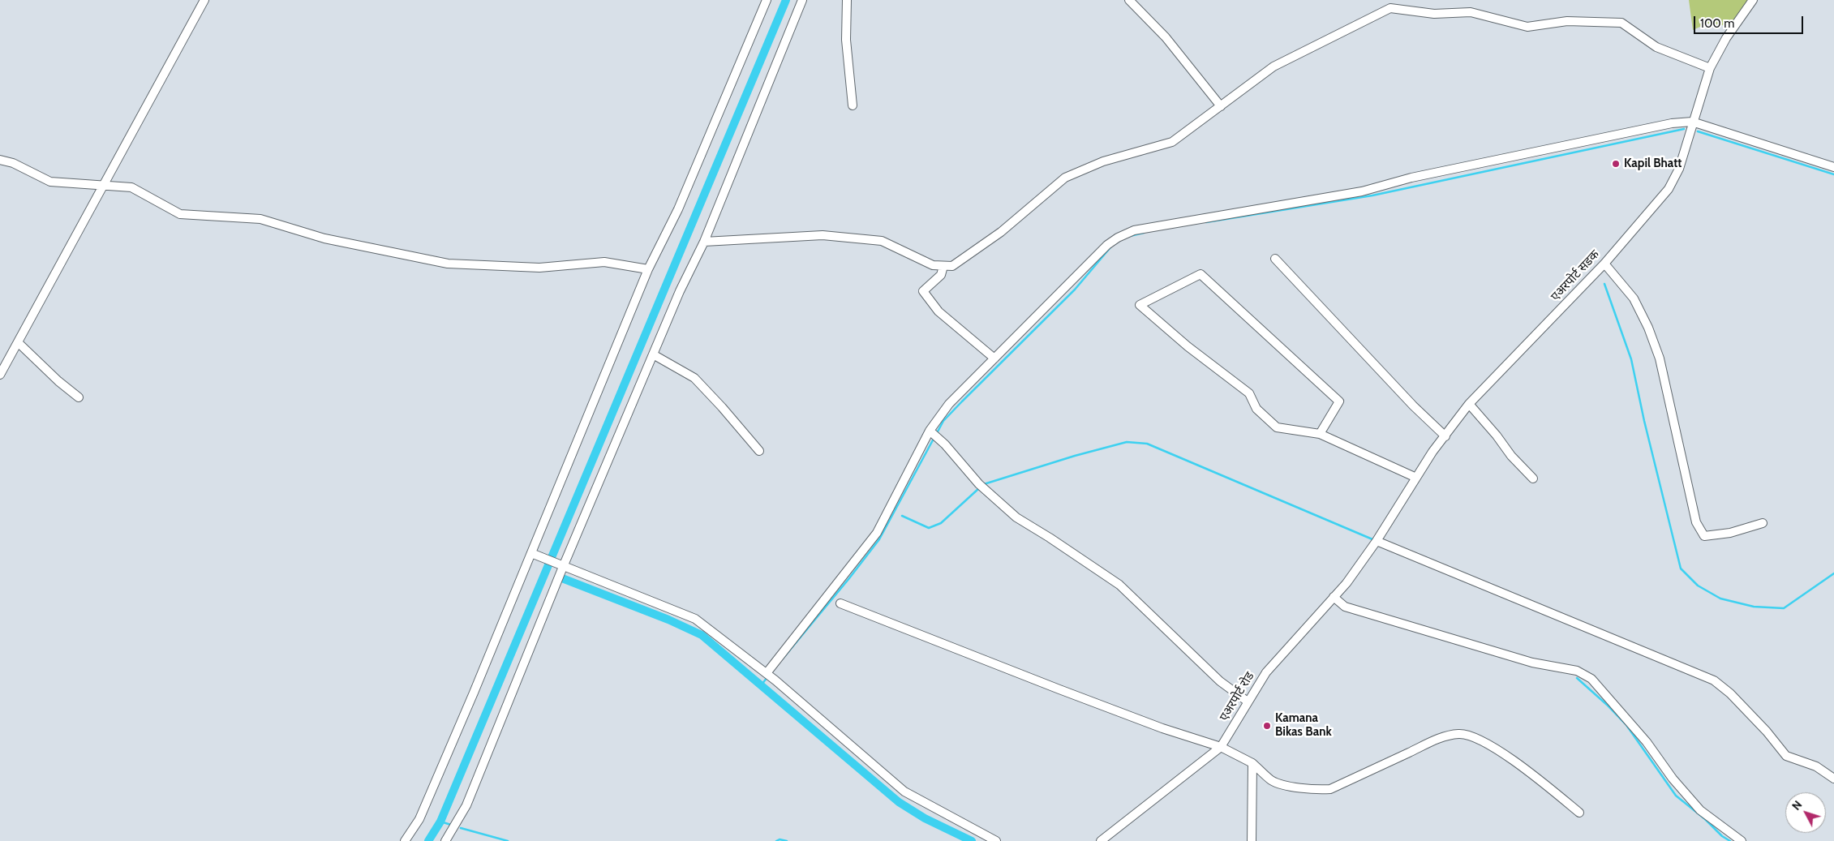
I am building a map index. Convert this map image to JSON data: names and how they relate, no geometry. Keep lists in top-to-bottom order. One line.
{"streets":{"street":["एअरपोर्ट सडक","एअरपोर्ट रोड"]},"crossings":[["एअरपोर्ट सडक","एअरपोर्ट रोड"]],"places":["Kapil Bhatt","Kamana Bikas Bank"],"scale_bar":"100 m","north":"top left"}
